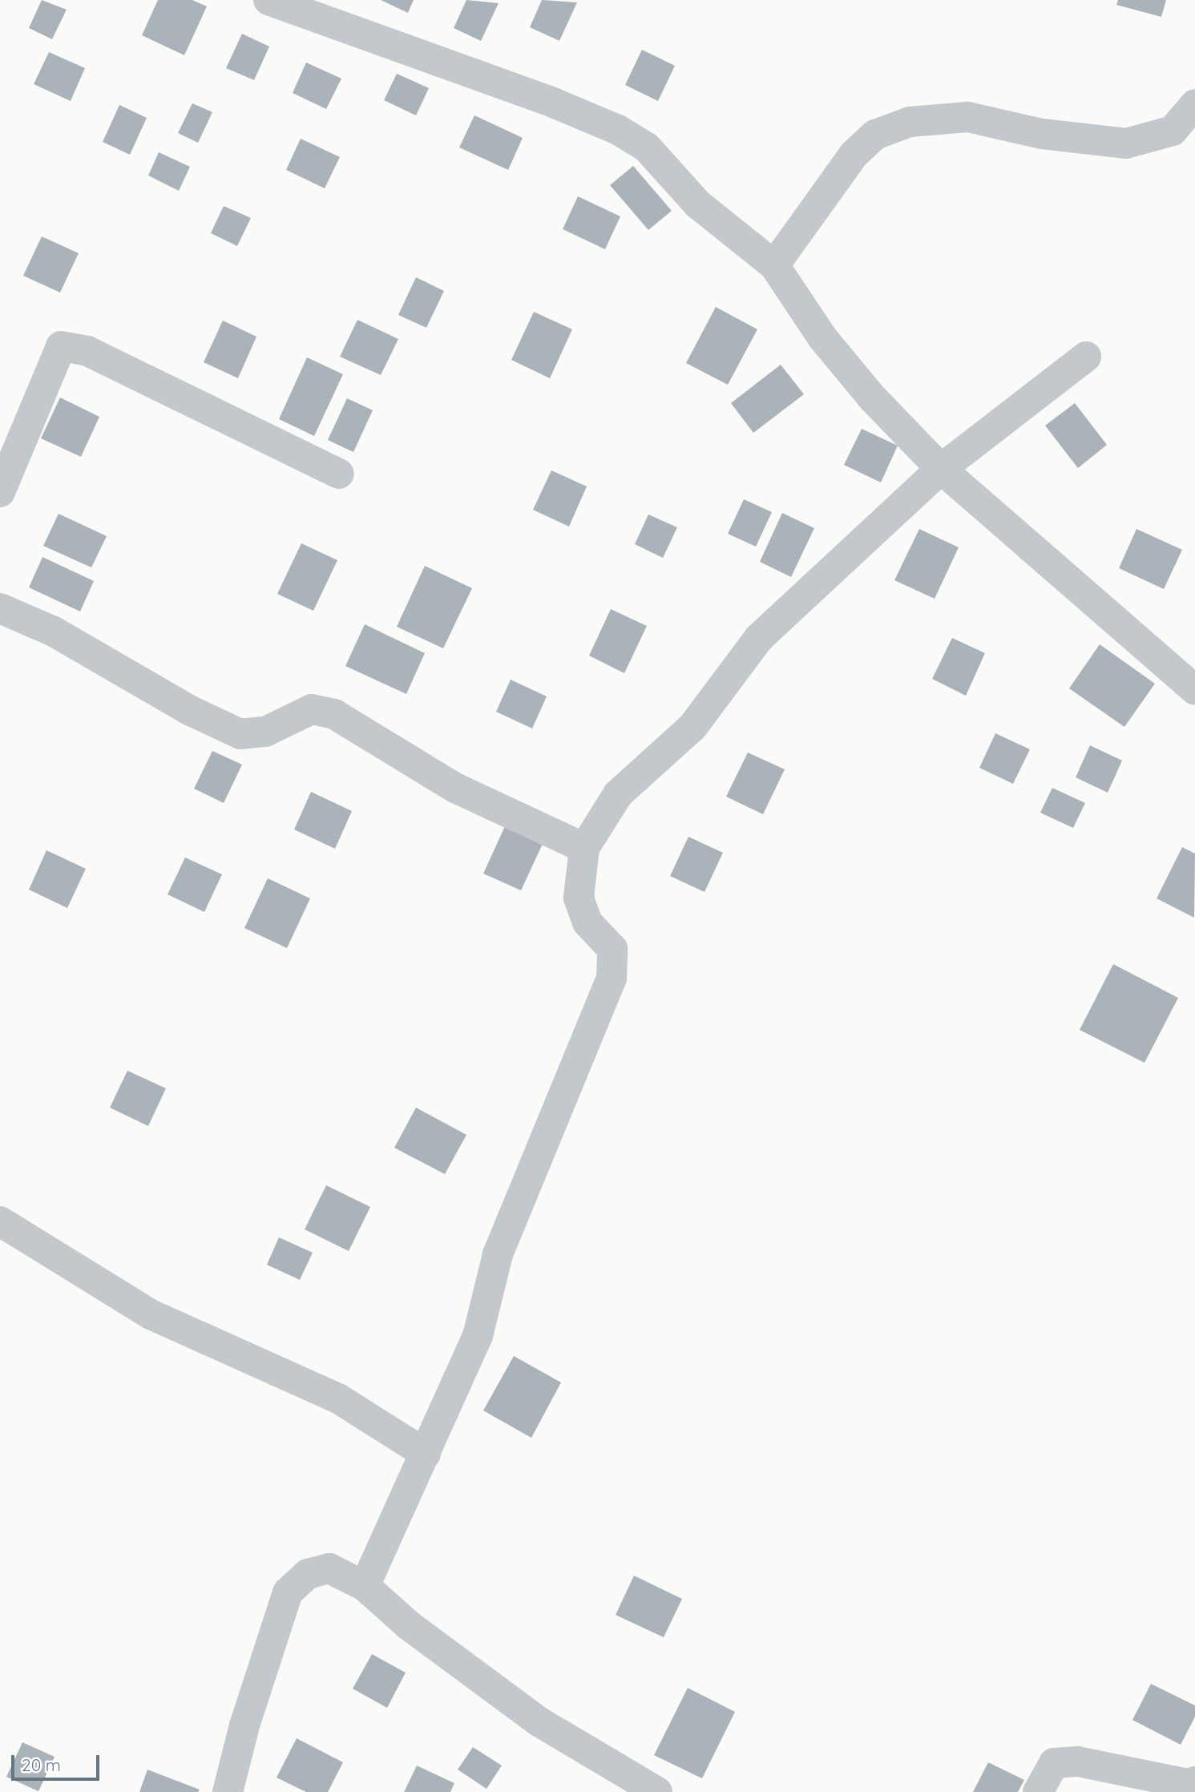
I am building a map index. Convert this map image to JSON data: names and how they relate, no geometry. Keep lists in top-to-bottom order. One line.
{"scale_bar":"20 m"}
